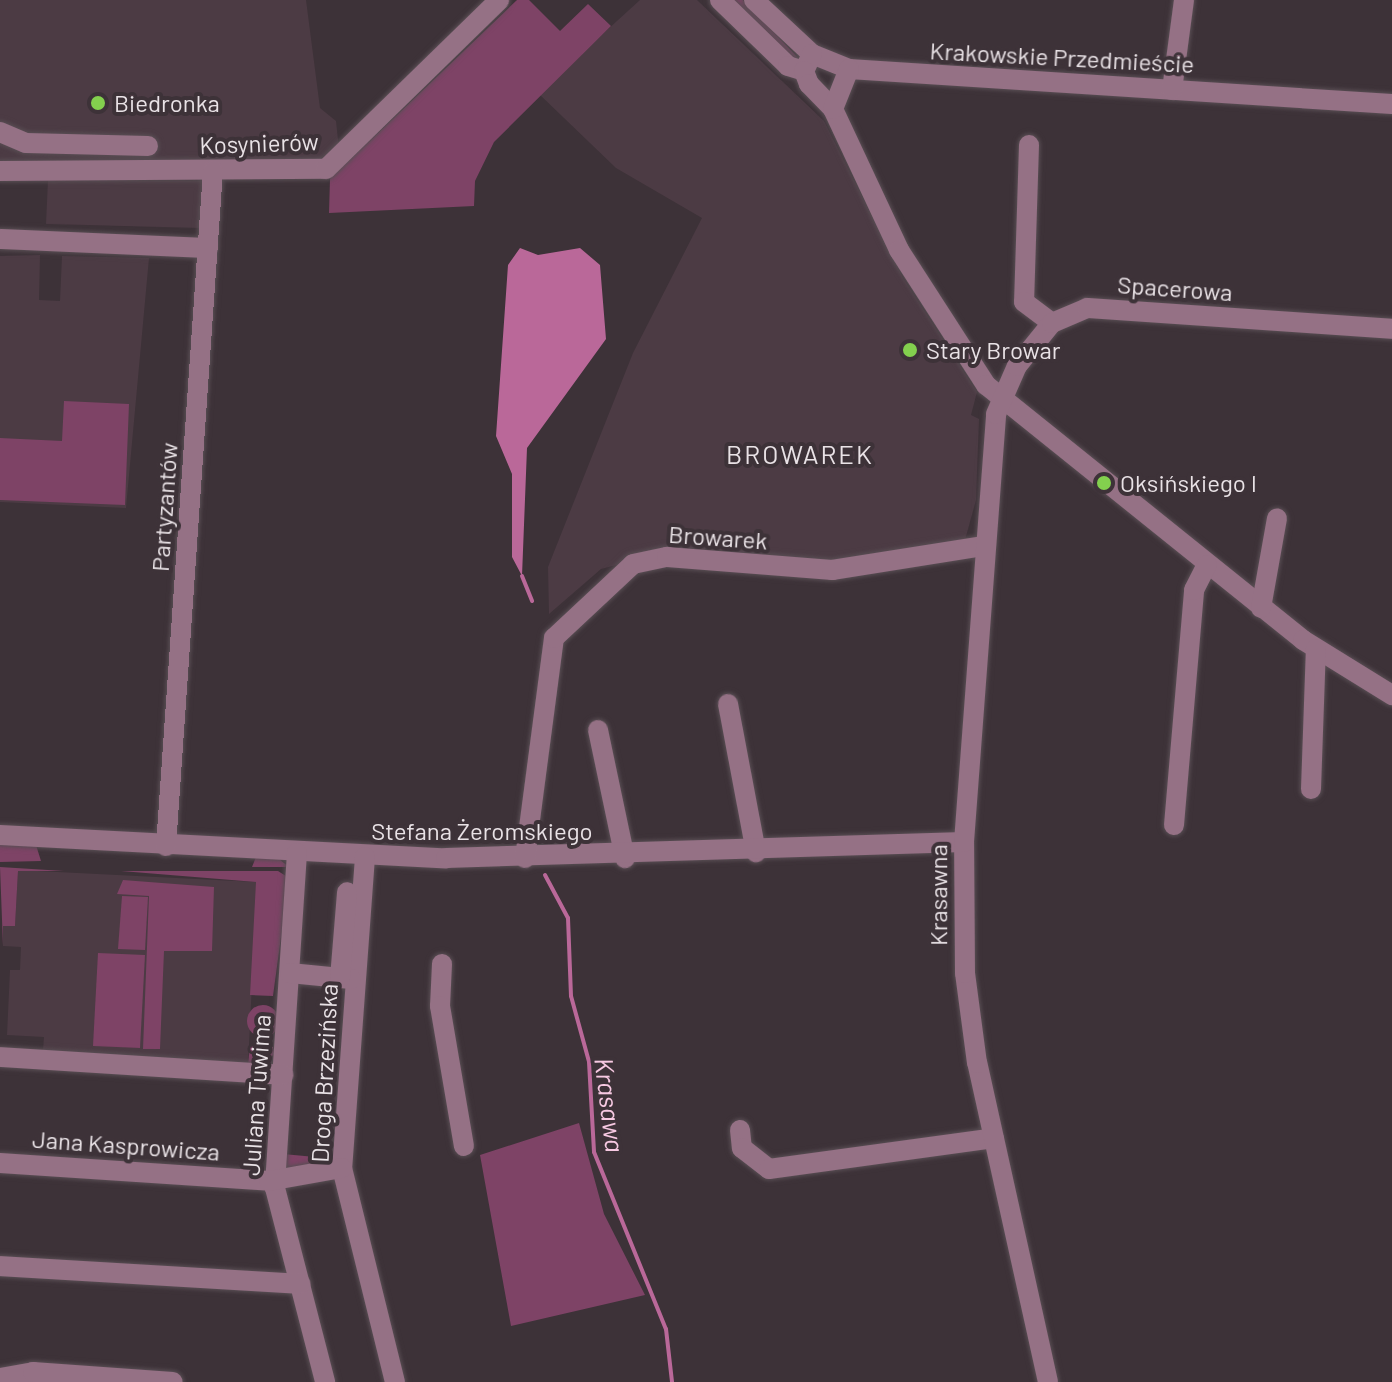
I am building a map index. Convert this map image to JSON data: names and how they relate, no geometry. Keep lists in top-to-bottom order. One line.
{"streets":{"street":["Krakowskie Przedmieście","Kosynierów","Spacerowa","Partyzantów","Browarek","Stefana Żeromskiego","Krasawna","Droga Brzezińska","Juliana Tuwima","Jana Kasprowicza"]},"crossings":[["Kosynierów","Partyzantów"],["Partyzantów","Stefana Żeromskiego"],["Browarek","Stefana Żeromskiego"],["Browarek","Krasawna"],["Stefana Żeromskiego","Krasawna"],["Stefana Żeromskiego","Droga Brzezińska"],["Stefana Żeromskiego","Juliana Tuwima"],["Droga Brzezińska","Jana Kasprowicza"],["Juliana Tuwima","Jana Kasprowicza"]],"districts":["BROWAREK"],"water":["Krasawa"],"places":["Biedronka","Stary Browar","Oksińskiego I"]}
